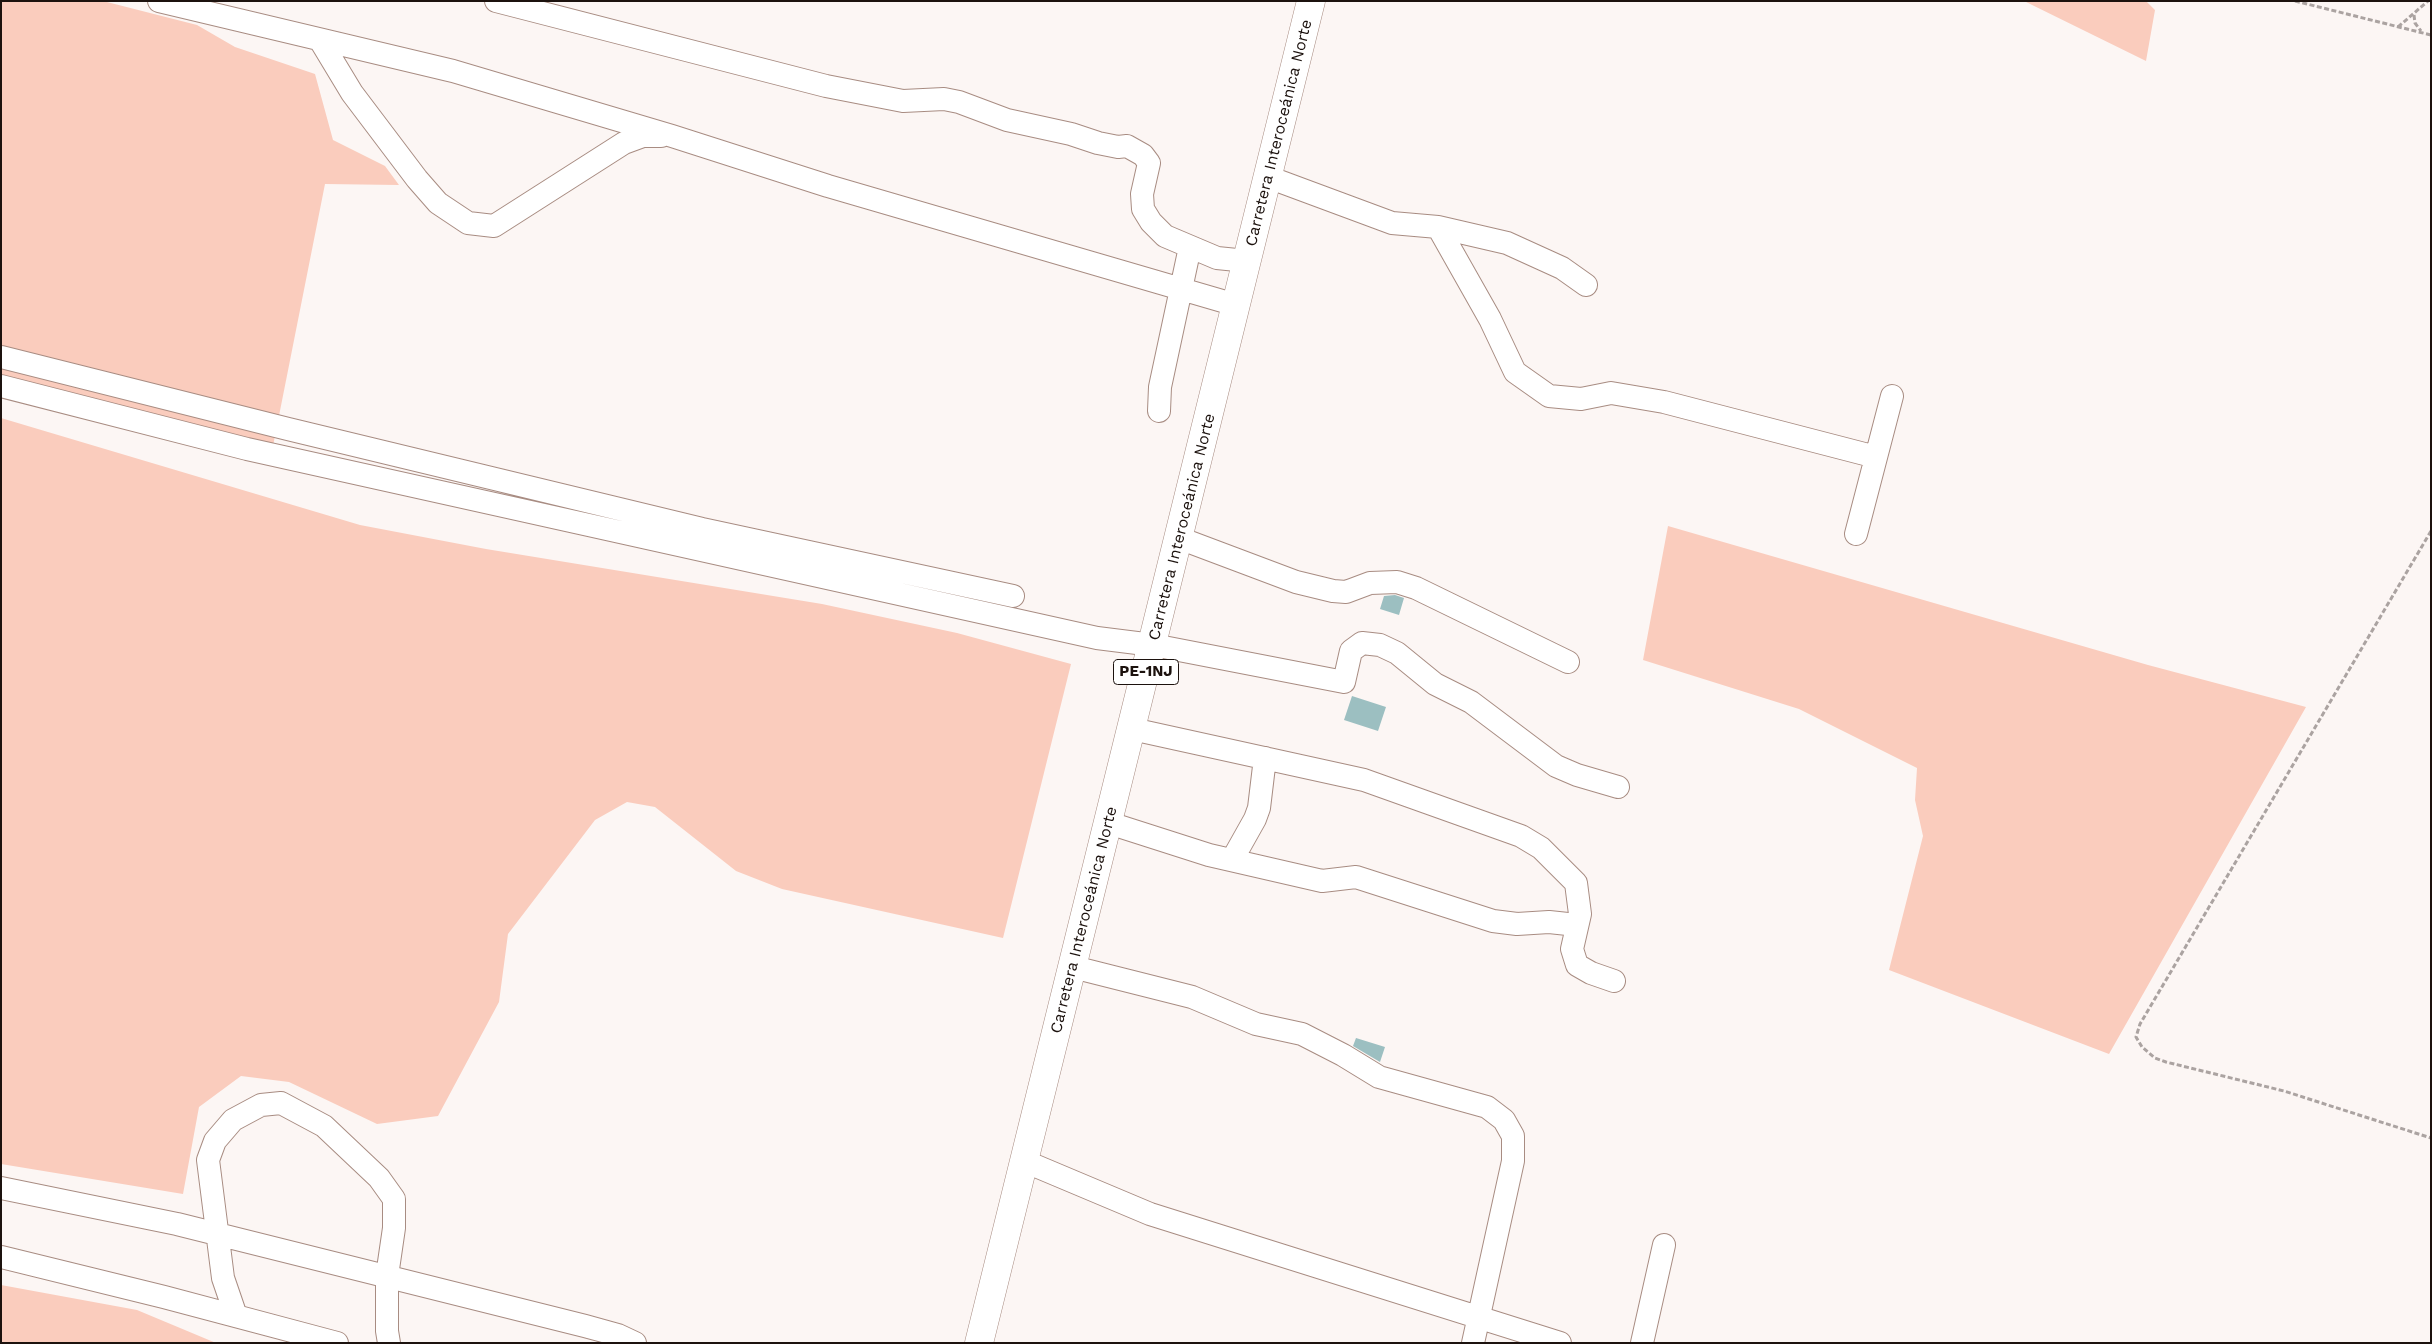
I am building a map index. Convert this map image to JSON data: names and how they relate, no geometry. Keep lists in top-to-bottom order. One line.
{"streets":{"highway":["Carretera Interoceánica Norte","PE-1NJ"]}}
